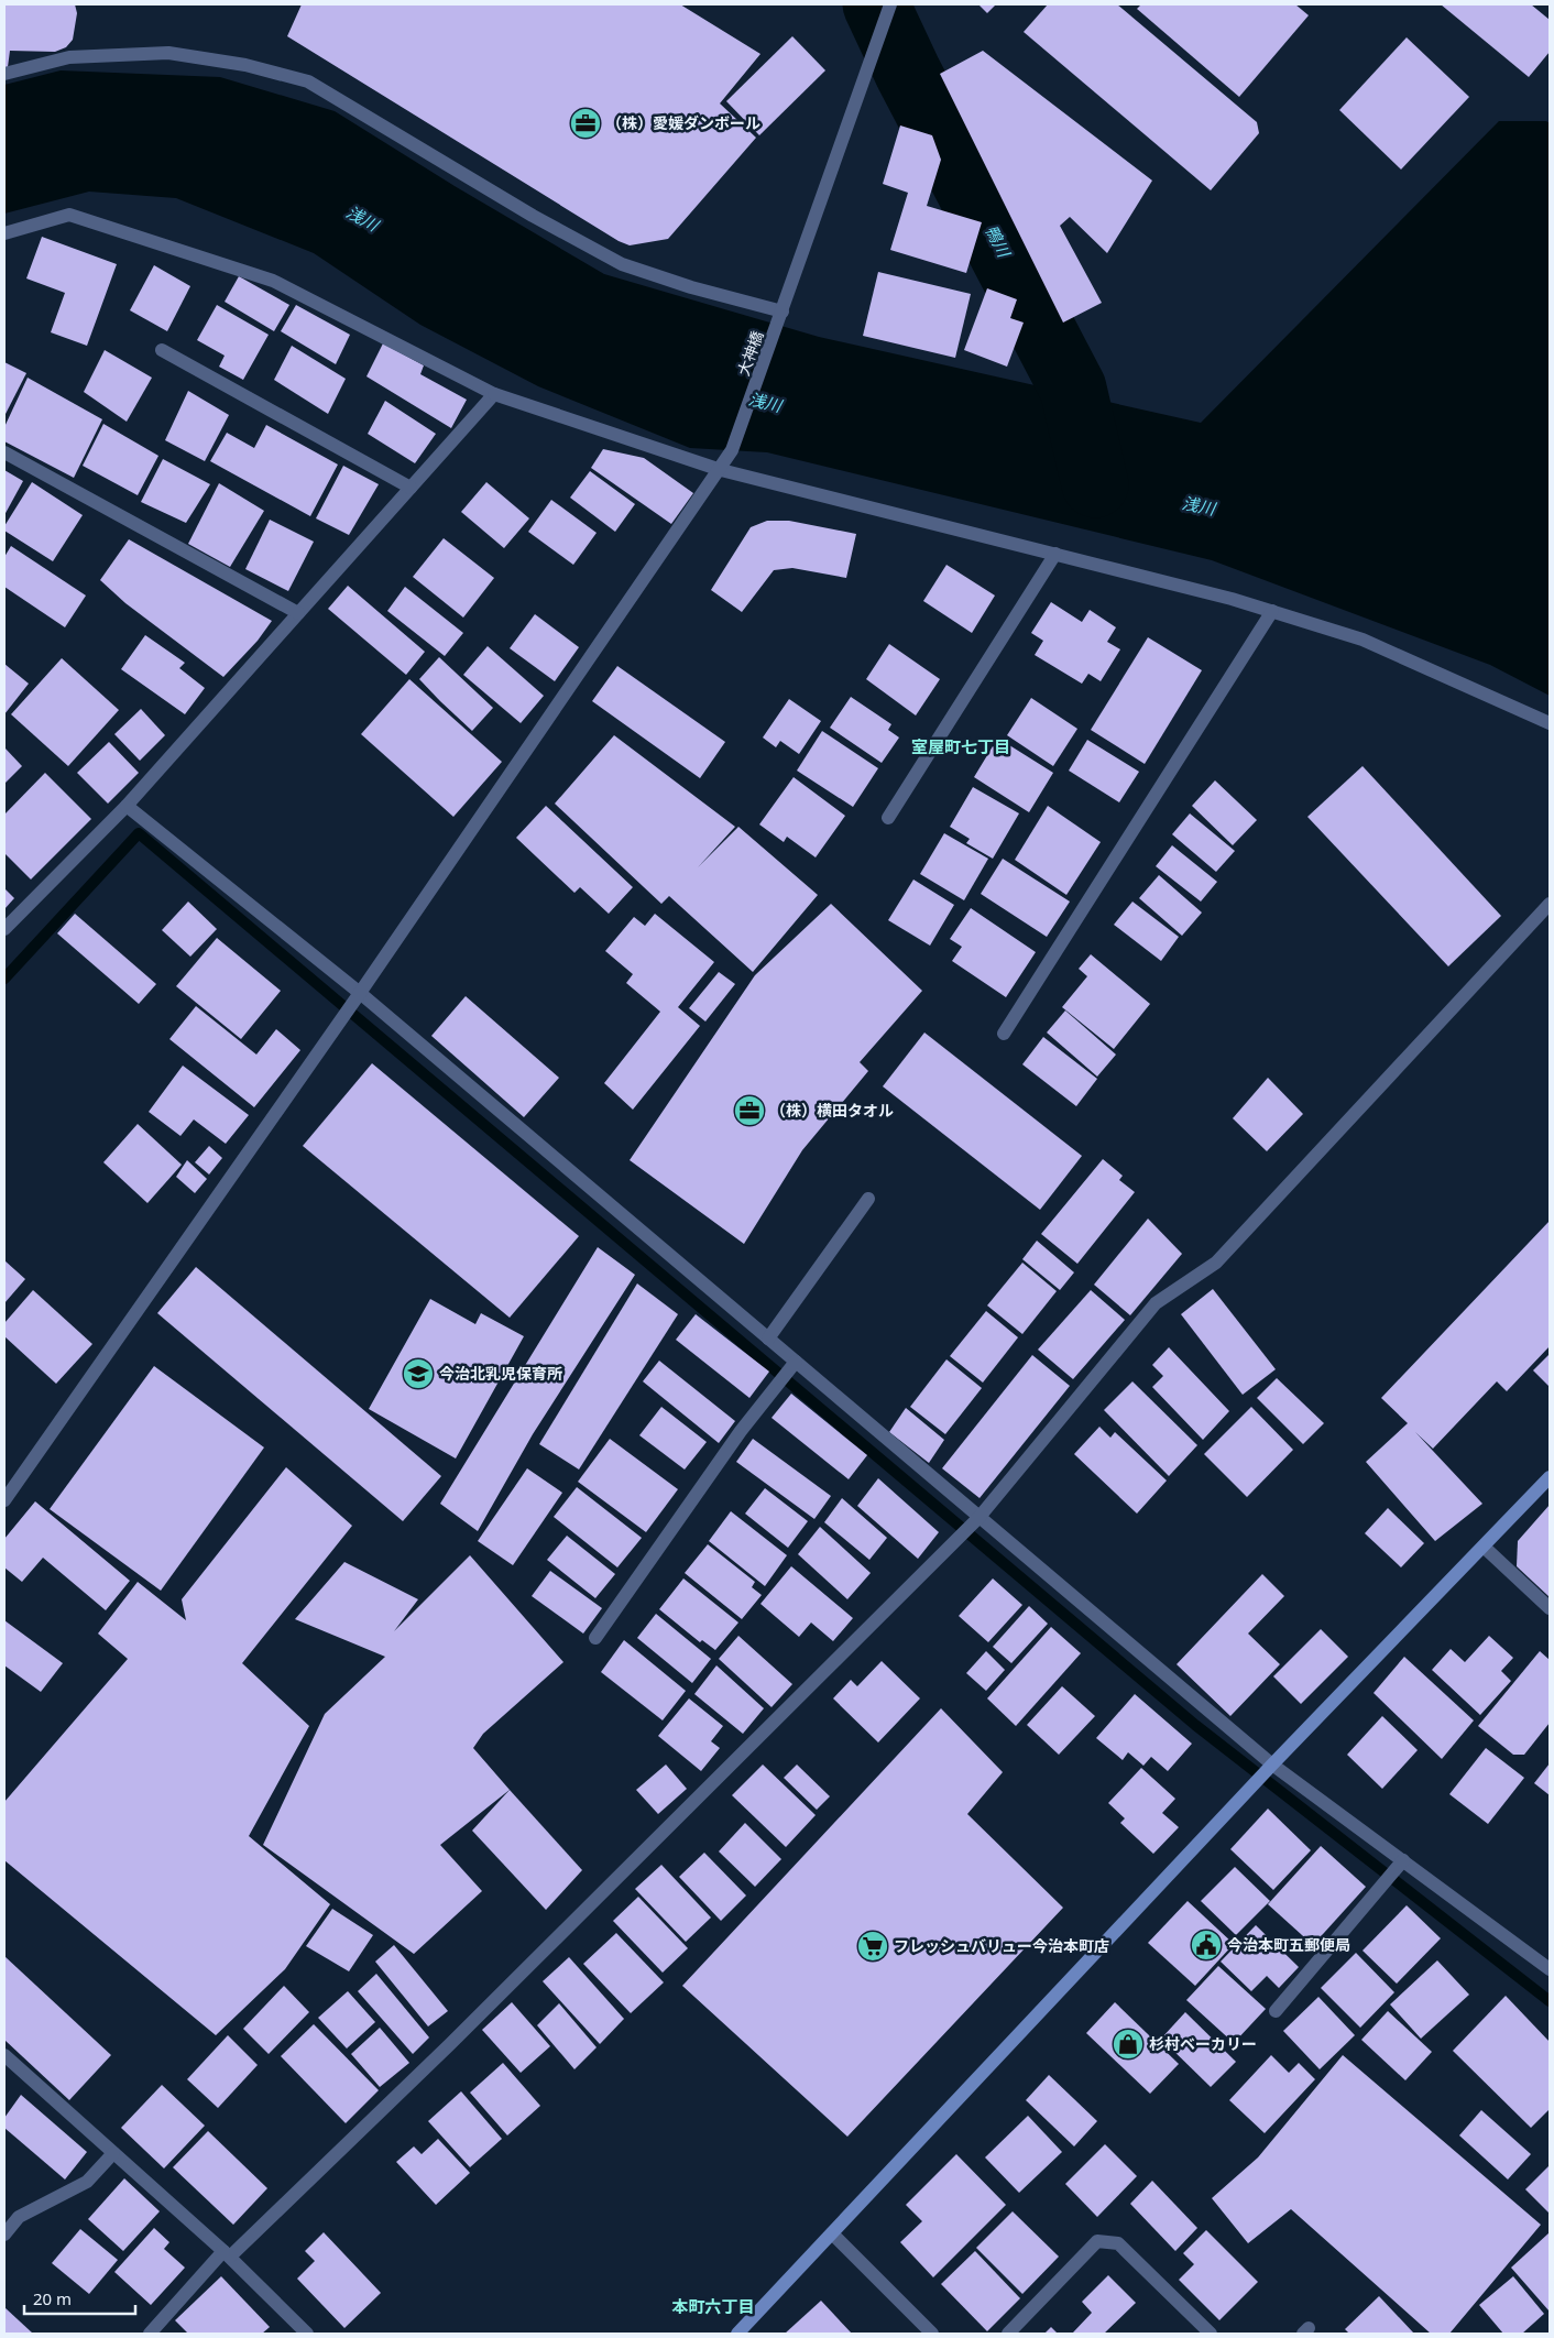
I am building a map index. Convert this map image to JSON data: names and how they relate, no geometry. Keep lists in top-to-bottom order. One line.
{"streets":{"street":["大神橋"]},"districts":["室屋町七丁目","本町六丁目"],"water":["浅川","鴨川"],"places":{"office":["（株）愛媛ダンボール","（株）横田タオル"],"school or university":["今治北乳児保育所"],"public building":["今治本町五郵便局"],"supermarket":["フレッシュバリュー今治本町店"],"shop":["杉村ベーカリー"]},"scale_bar":"20 m"}
